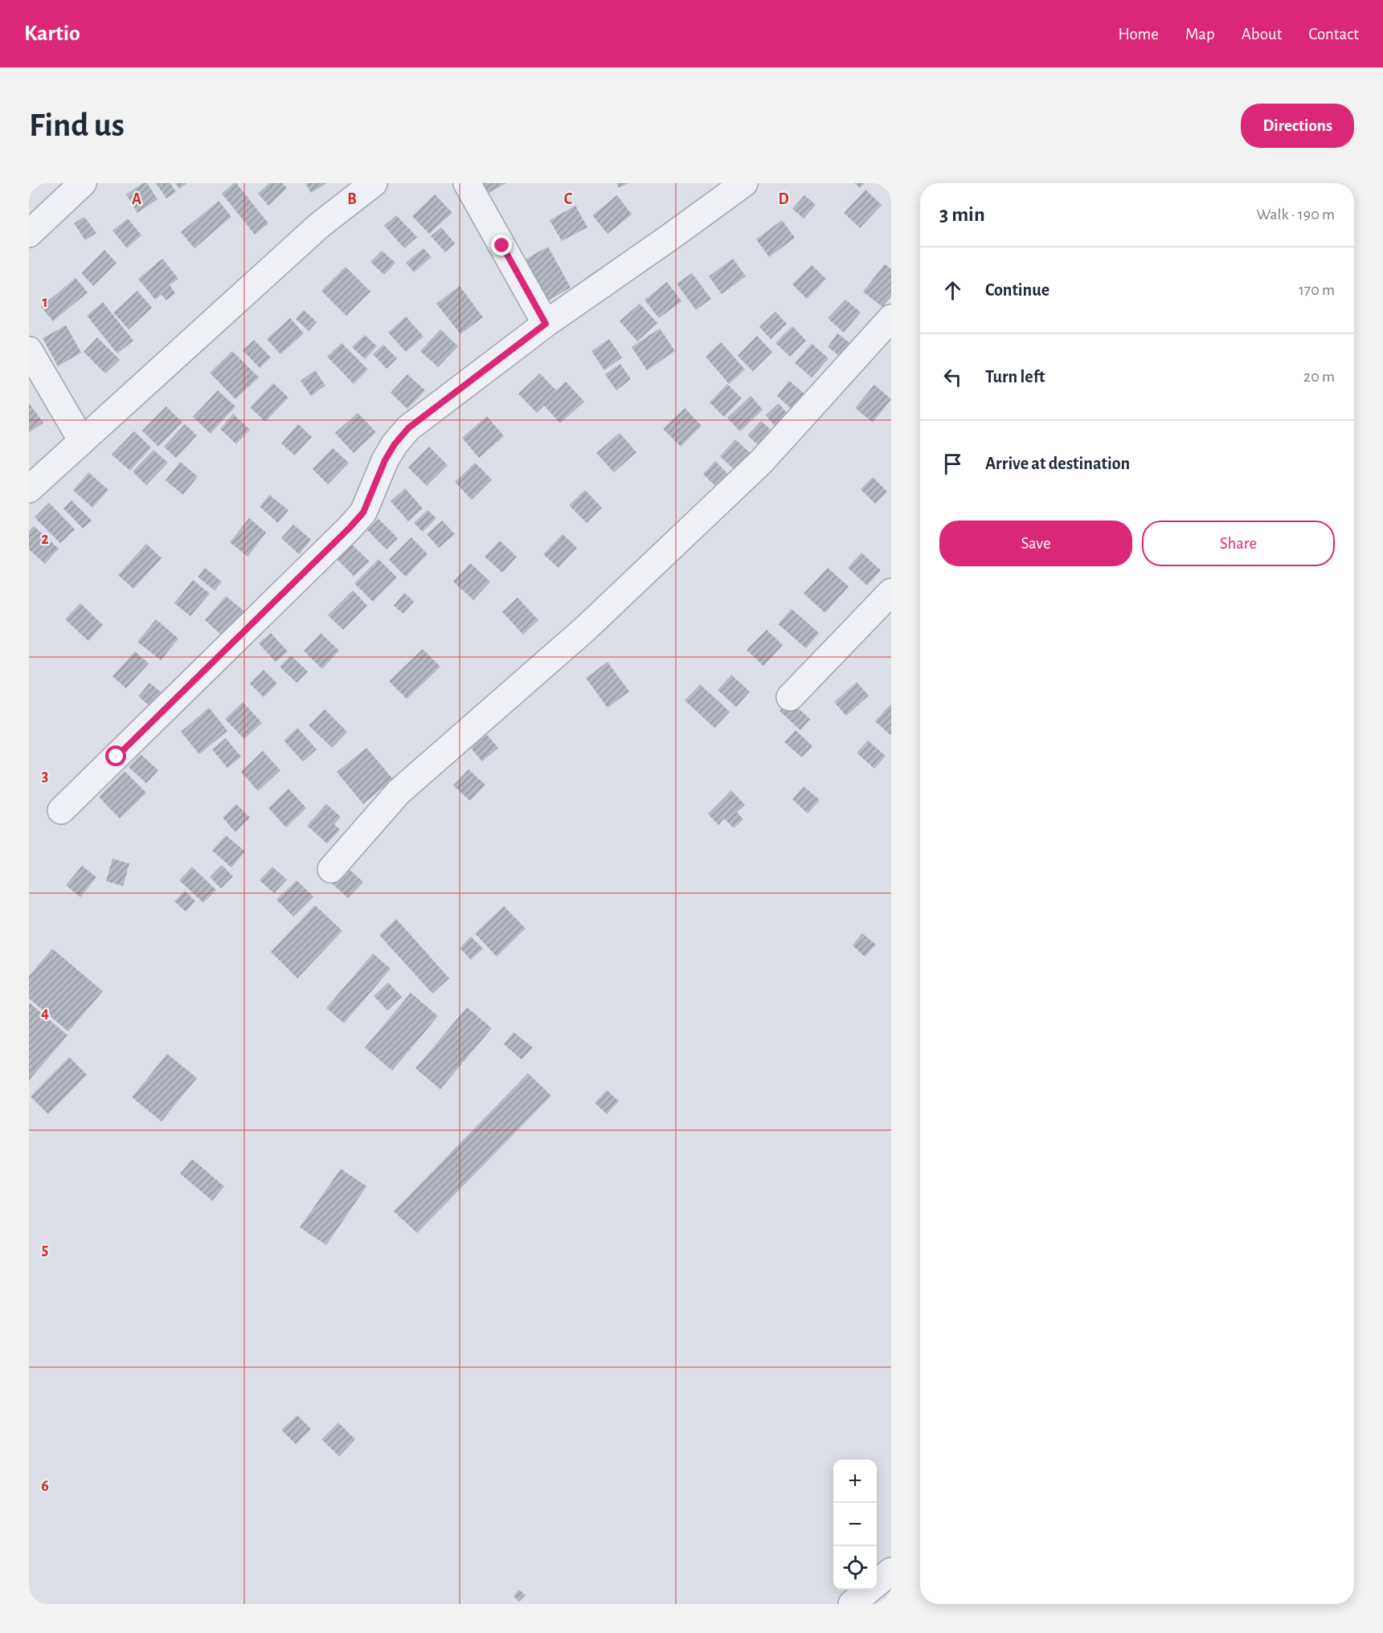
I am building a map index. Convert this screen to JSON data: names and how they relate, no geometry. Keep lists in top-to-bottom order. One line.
{"page":{"header":"Kartio","nav":["Home","Map","About","Contact"],"buttons":["Directions",["Save","Share"]],"title":"Find us","heading":["3 min","Walk · 190 m"],"list":[["Continue","170 m"],["Turn left","20 m"],"Arrive at destination"],"map_buttons":["+","−"]},"grid":{"columns":["A","B","C","D"],"rows":["1","2","3","4","5","6"]}}
